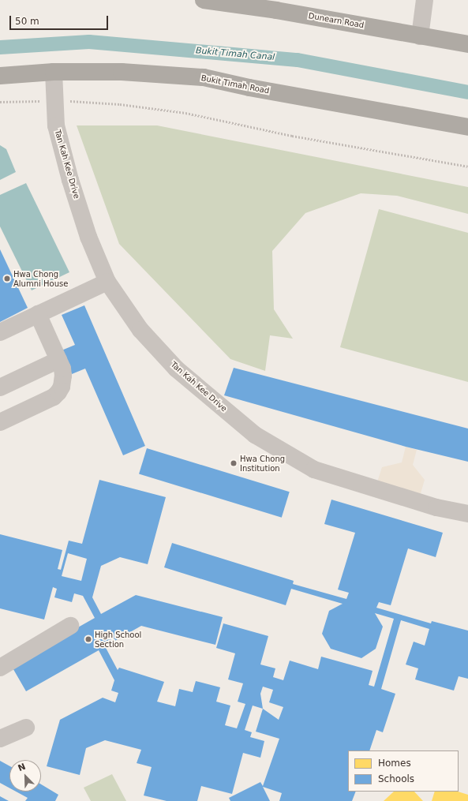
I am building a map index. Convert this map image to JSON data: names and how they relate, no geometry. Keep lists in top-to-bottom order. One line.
{"streets":{"highway":["Dunearn Road","Bukit Timah Road"],"lane":["Tan Kah Kee Drive"]},"crossings":[["Bukit Timah Road","Tan Kah Kee Drive"]],"water":["Bukit Timah Canal"],"places":["Hwa Chong Alumni House","Hwa Chong Institution","High School Section"],"legend":["Homes","Schools"],"scale_bar":"50 m","north":"top left"}
